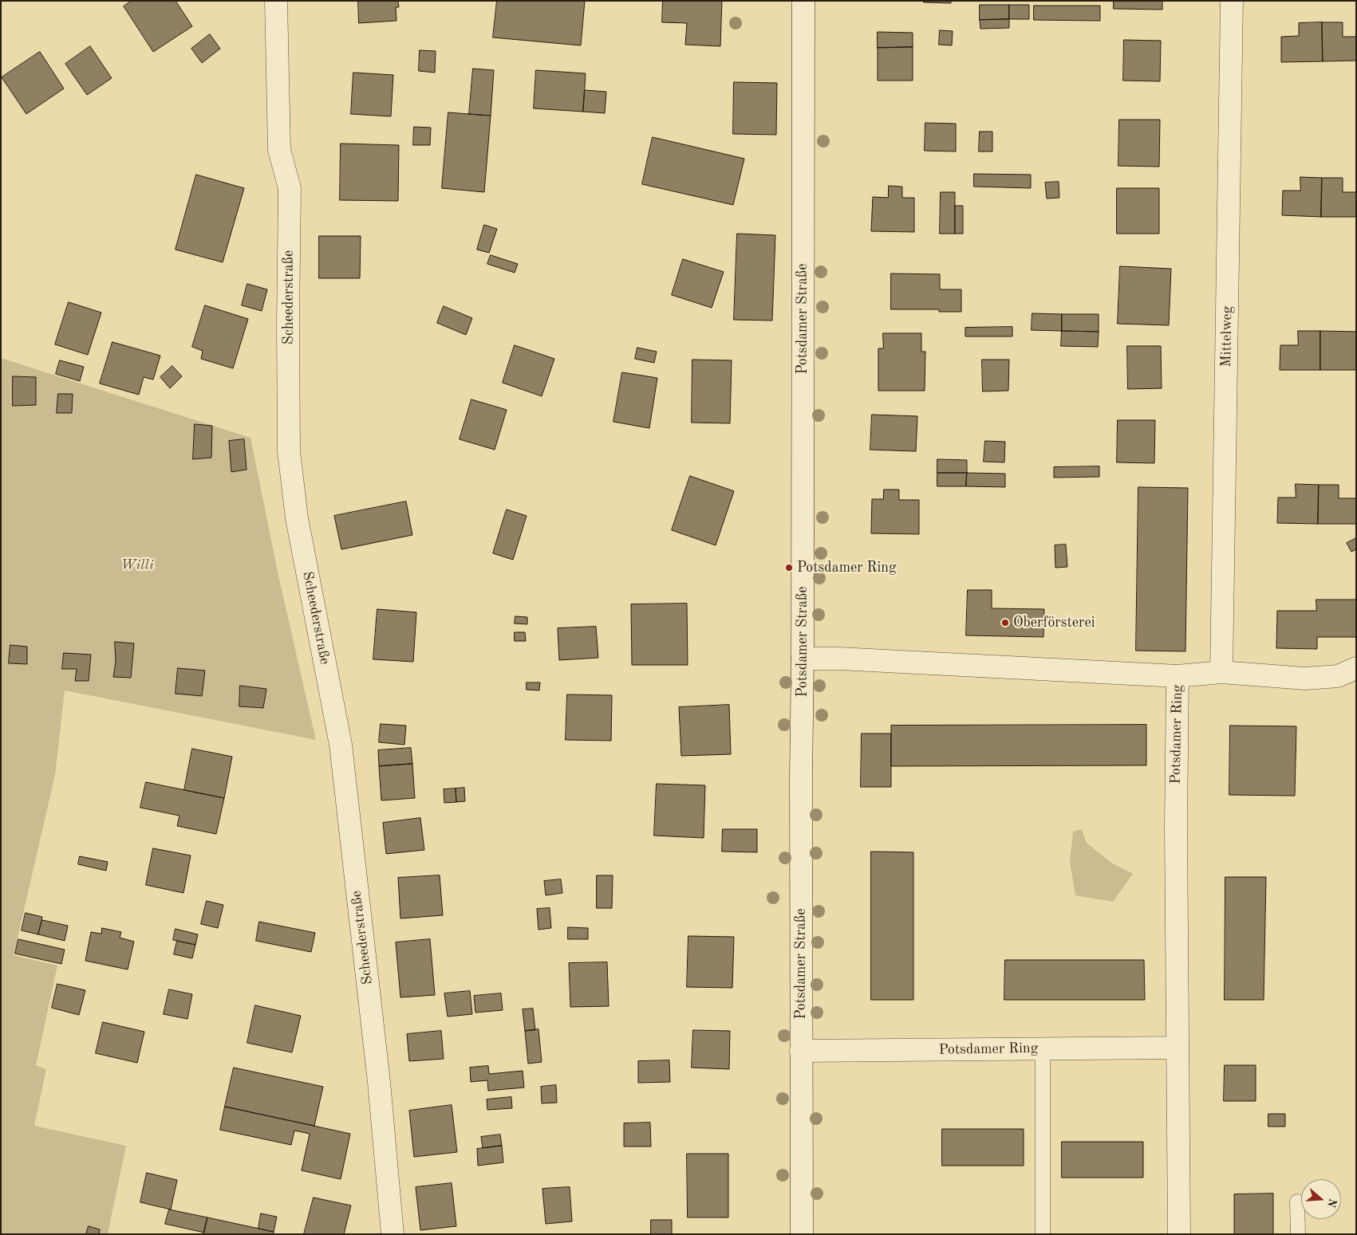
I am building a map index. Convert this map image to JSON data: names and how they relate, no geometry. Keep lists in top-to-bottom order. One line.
{"streets":{"street":["Scheederstraße","Potsdamer Straße","Mittelweg","Potsdamer Ring"]},"crossings":[["Potsdamer Straße","Potsdamer Ring"]],"parks":["Willi"],"places":["Potsdamer Ring","Oberförsterei"],"north":"right"}
